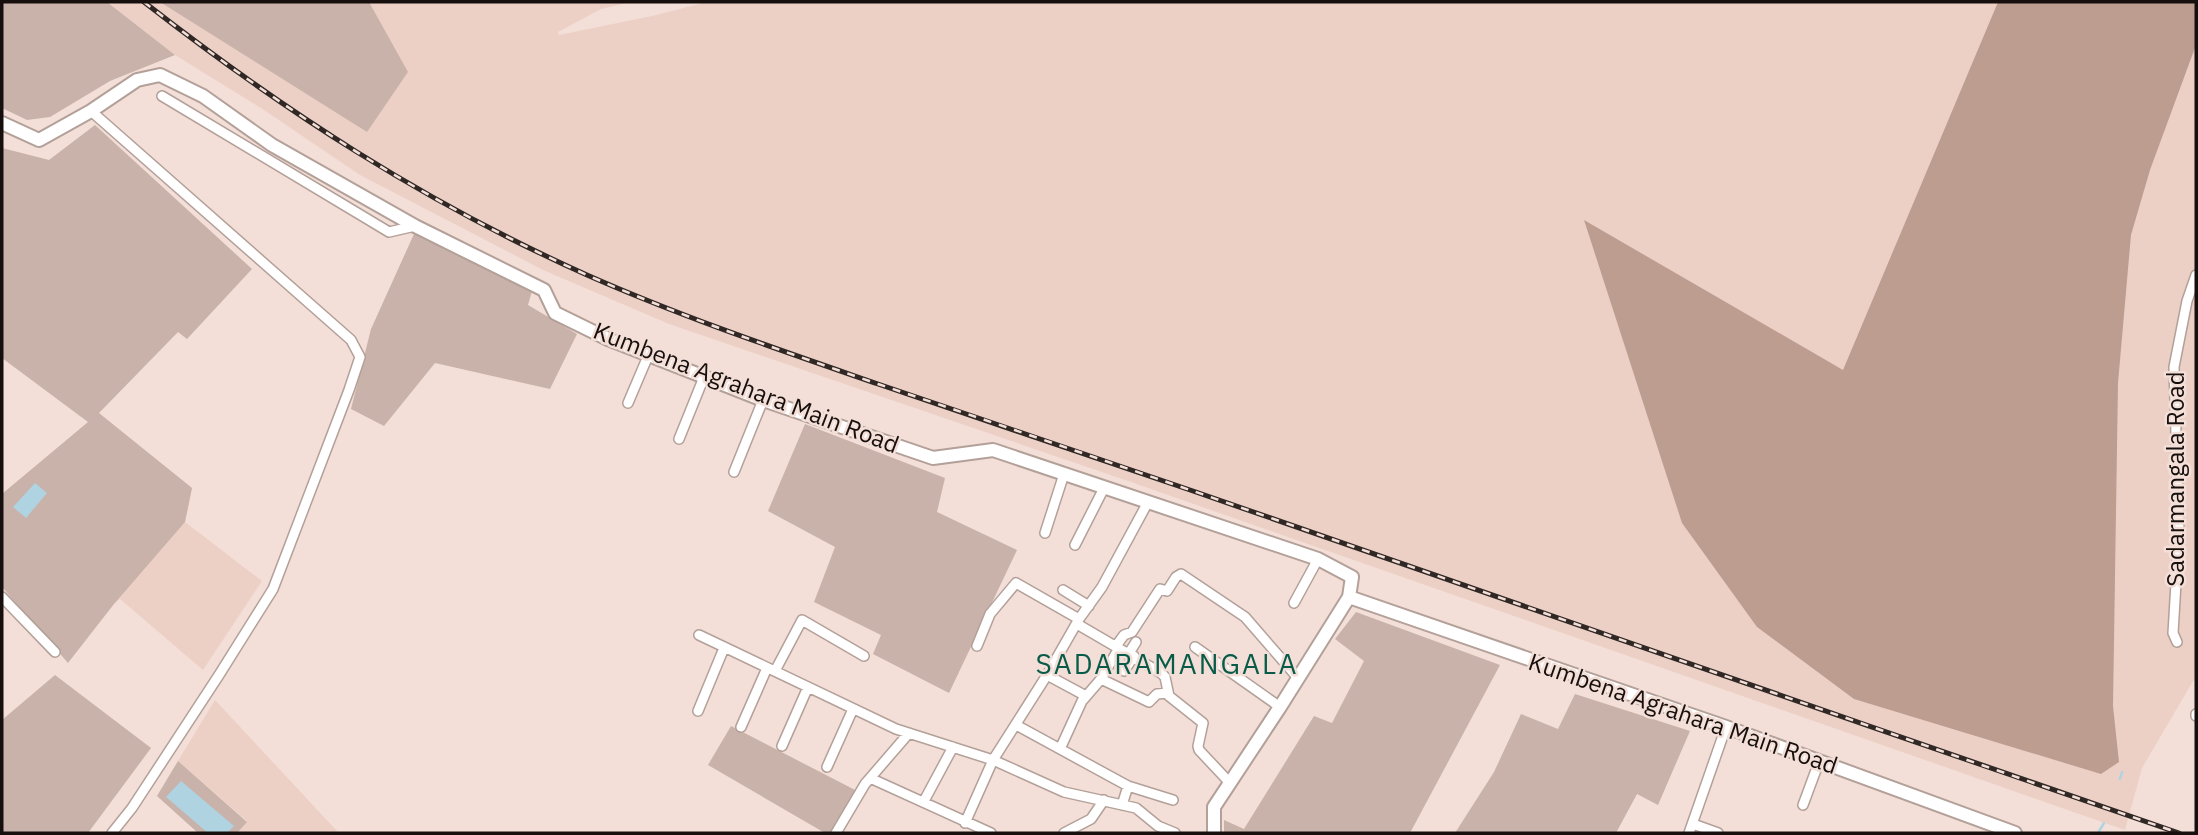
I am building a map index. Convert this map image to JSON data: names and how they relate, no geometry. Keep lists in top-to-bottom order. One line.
{"streets":{"street":["Kumbena Agrahara Main Road","Sadarmangala Road"]},"districts":["SADARAMANGALA"]}
